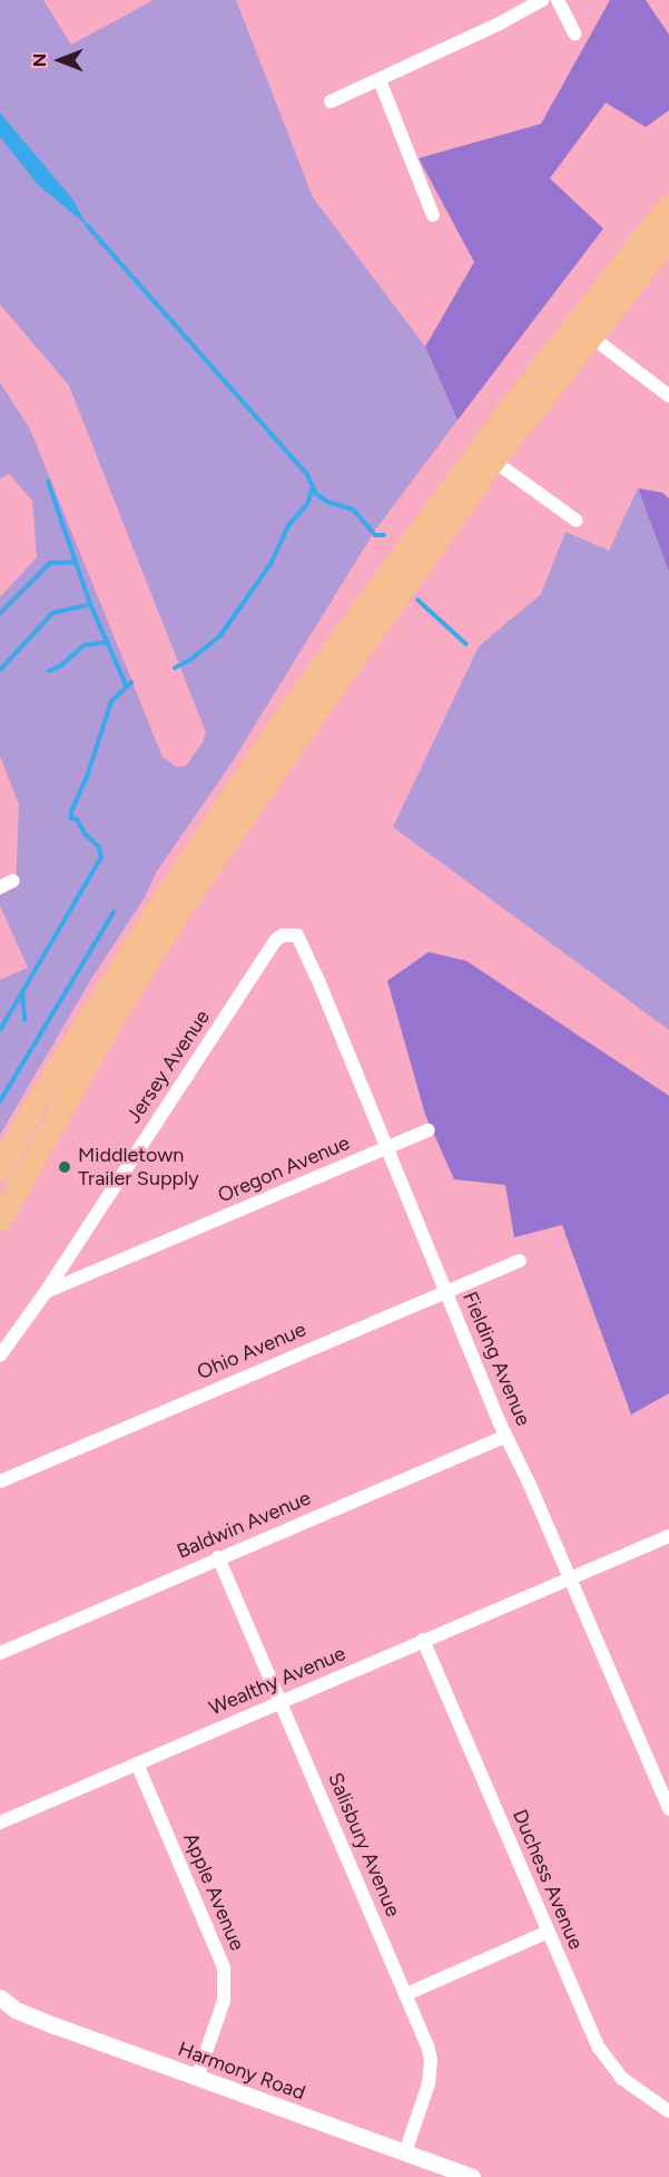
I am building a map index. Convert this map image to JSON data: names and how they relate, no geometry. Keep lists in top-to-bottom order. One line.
{"streets":{"street":["Jersey Avenue","Oregon Avenue","Ohio Avenue","Fielding Avenue","Baldwin Avenue","Wealthy Avenue","Salisbury Avenue","Duchess Avenue","Apple Avenue","Harmony Road"]},"crossings":[["Jersey Avenue","Oregon Avenue"],["Jersey Avenue","Fielding Avenue"],["Oregon Avenue","Fielding Avenue"],["Ohio Avenue","Fielding Avenue"],["Fielding Avenue","Baldwin Avenue"],["Fielding Avenue","Wealthy Avenue"],["Baldwin Avenue","Salisbury Avenue"],["Wealthy Avenue","Salisbury Avenue"],["Wealthy Avenue","Duchess Avenue"],["Wealthy Avenue","Apple Avenue"],["Salisbury Avenue","Harmony Road"],["Apple Avenue","Harmony Road"]],"places":["Middletown Trailer Supply"],"north":"left"}
